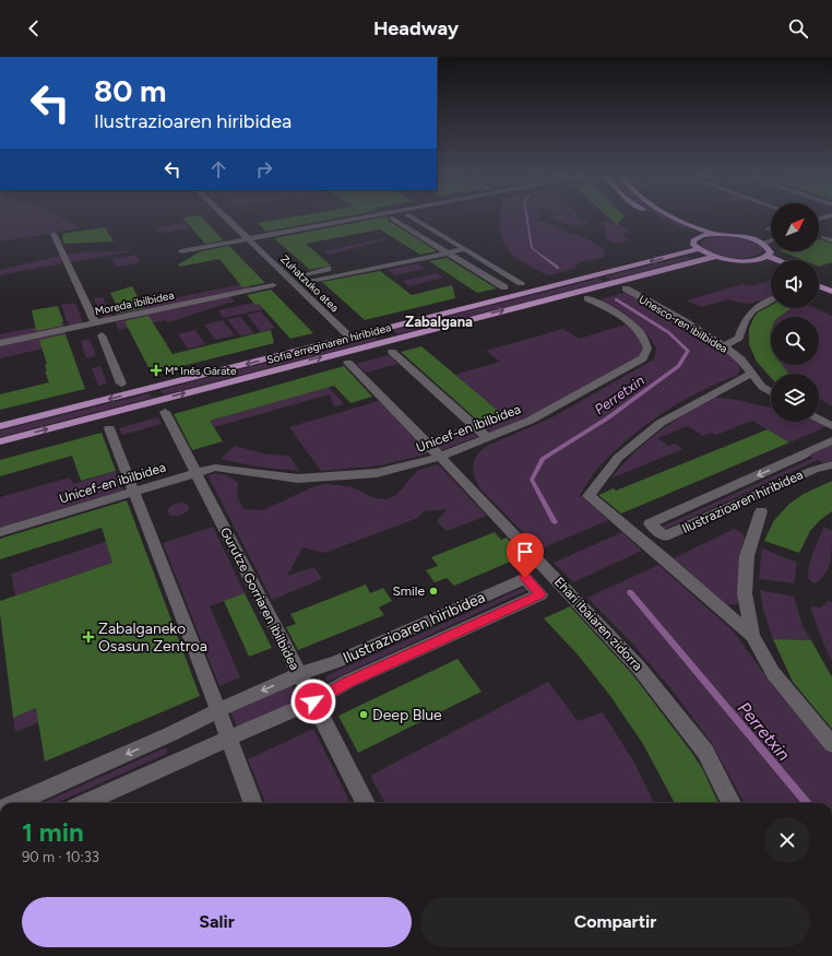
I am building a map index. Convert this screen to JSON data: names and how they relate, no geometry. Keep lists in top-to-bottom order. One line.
{"streets":{"main road":["Sofia erreginaren hiribidea"],"street":["Zuhatzuko atea","Moreda ibilbidea","Unesco-ren ibilbidea","Unicef-en ibilbidea","Ilustrazioaren hiribidea","Gurutze Gorriaren ibilbidea","Ehari ibaiaren zidorra"]},"crossings":[["Zuhatzuko atea","Sofia erreginaren hiribidea"],["Unicef-en ibilbidea","Gurutze Gorriaren ibilbidea"],["Unicef-en ibilbidea","Ehari ibaiaren zidorra"],["Ilustrazioaren hiribidea","Gurutze Gorriaren ibilbidea"]],"districts":["Zabalgana"],"water":["Perretxin"],"places":{"health":["Mª Inés Gárate","Zabalganeko Osasun Zentroa"],"other":["Smile","Deep Blue"]},"north":"top right","page":{"header":"Headway","turn":["80 m","Ilustrazioaren hiribidea"],"heading":["1 min","90 m · 10:33"],"buttons":["Salir","Compartir"]}}
